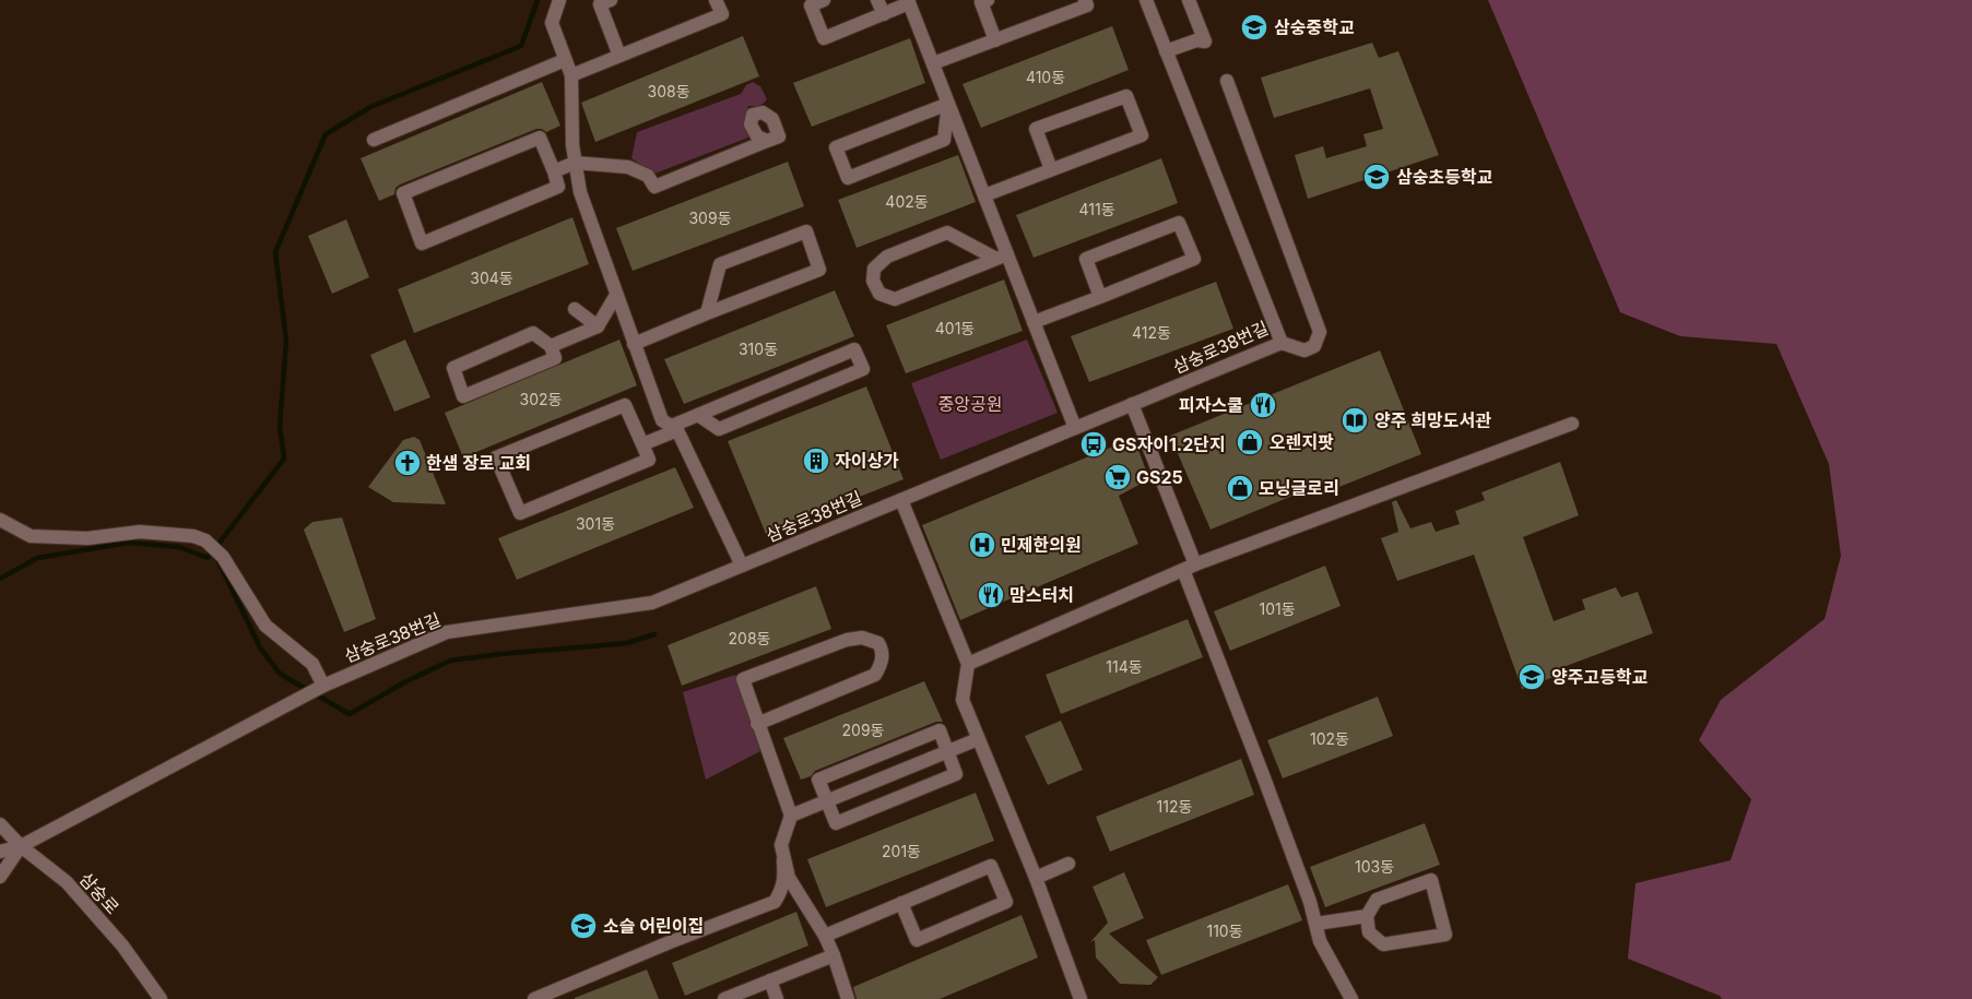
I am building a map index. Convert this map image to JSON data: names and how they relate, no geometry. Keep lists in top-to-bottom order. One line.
{"streets":{"street":["삼숭로38번길","삼숭로"]},"crossings":[["삼숭로38번길","삼숭로"]],"parks":["중앙공원"],"places":{"school or university":["삼숭중학교","삼숭초등학교","양주고등학교","소슬 어린이집"],"restaurant":["피자스쿨","맘스터치"],"library":["양주 희망도서관"],"shop":["오렌지팟","모닝글로리"],"bus stop":["GS자이1.2단지"],"building":["자이상가"],"church":["한샘 장로 교회"],"supermarket":["GS25"],"hospital":["민제한의원"]},"house_numbers":["410동","308동","402동","411동","309동","304동","401동","412동","310동","302동","301동","101동","208동","114동","209동","102동","112동","201동","103동","110동"]}
